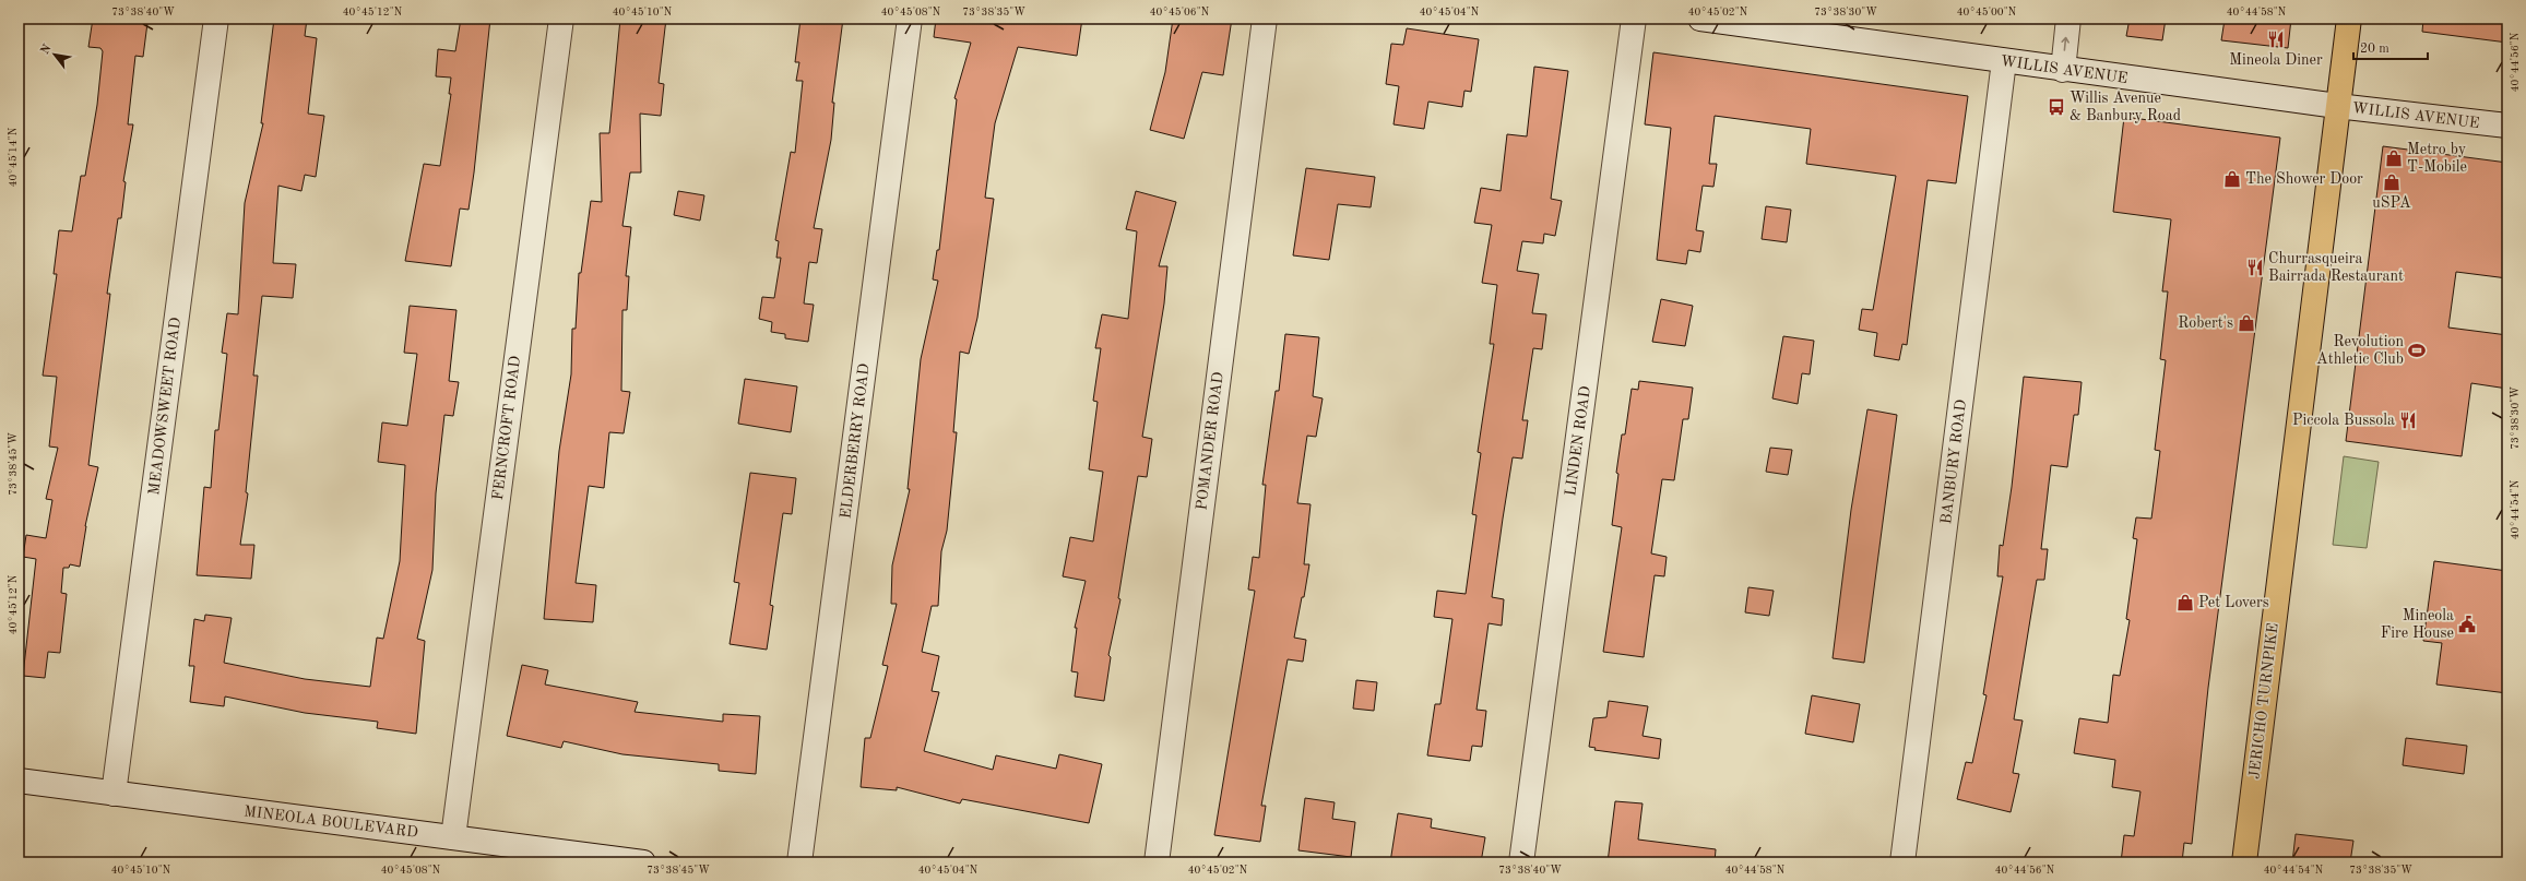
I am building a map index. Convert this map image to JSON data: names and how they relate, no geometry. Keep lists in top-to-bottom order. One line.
{"streets":{"main road":["JERICHO TURNPIKE"],"street":["WILLIS AVENUE","MEADOWSWEET ROAD","FERNCROFT ROAD","ELDERBERRY ROAD","POMANDER ROAD","LINDEN ROAD","BANBURY ROAD","MINEOLA BOULEVARD"]},"crossings":[["WILLIS AVENUE","BANBURY ROAD"],["WILLIS AVENUE","JERICHO TURNPIKE"],["MEADOWSWEET ROAD","MINEOLA BOULEVARD"],["FERNCROFT ROAD","MINEOLA BOULEVARD"]],"places":{"restaurant":["Mineola Diner","Churrasqueira Bairrada Restaurant","Piccola Bussola"],"bus stop":["Willis Avenue & Banbury Road"],"shop":["Metro by T-Mobile","The Shower Door","uSPA","Robert's","Pet Lovers"],"sports":["Revolution Athletic Club"],"public building":["Mineola Fire House"]},"scale_bar":"20 m","north":"top left","coordinates":["73°38'40\"W","40°45'12\"N","40°45'10\"N","40°45'08\"N","73°38'35\"W","40°45'06\"N","40°45'04\"N","40°45'02\"N","73°38'30\"W","40°45'00\"N","40°44'58\"N","40°44'56\"N","40°45'14\"N","73°38'45\"W","40°44'54\"N"]}
